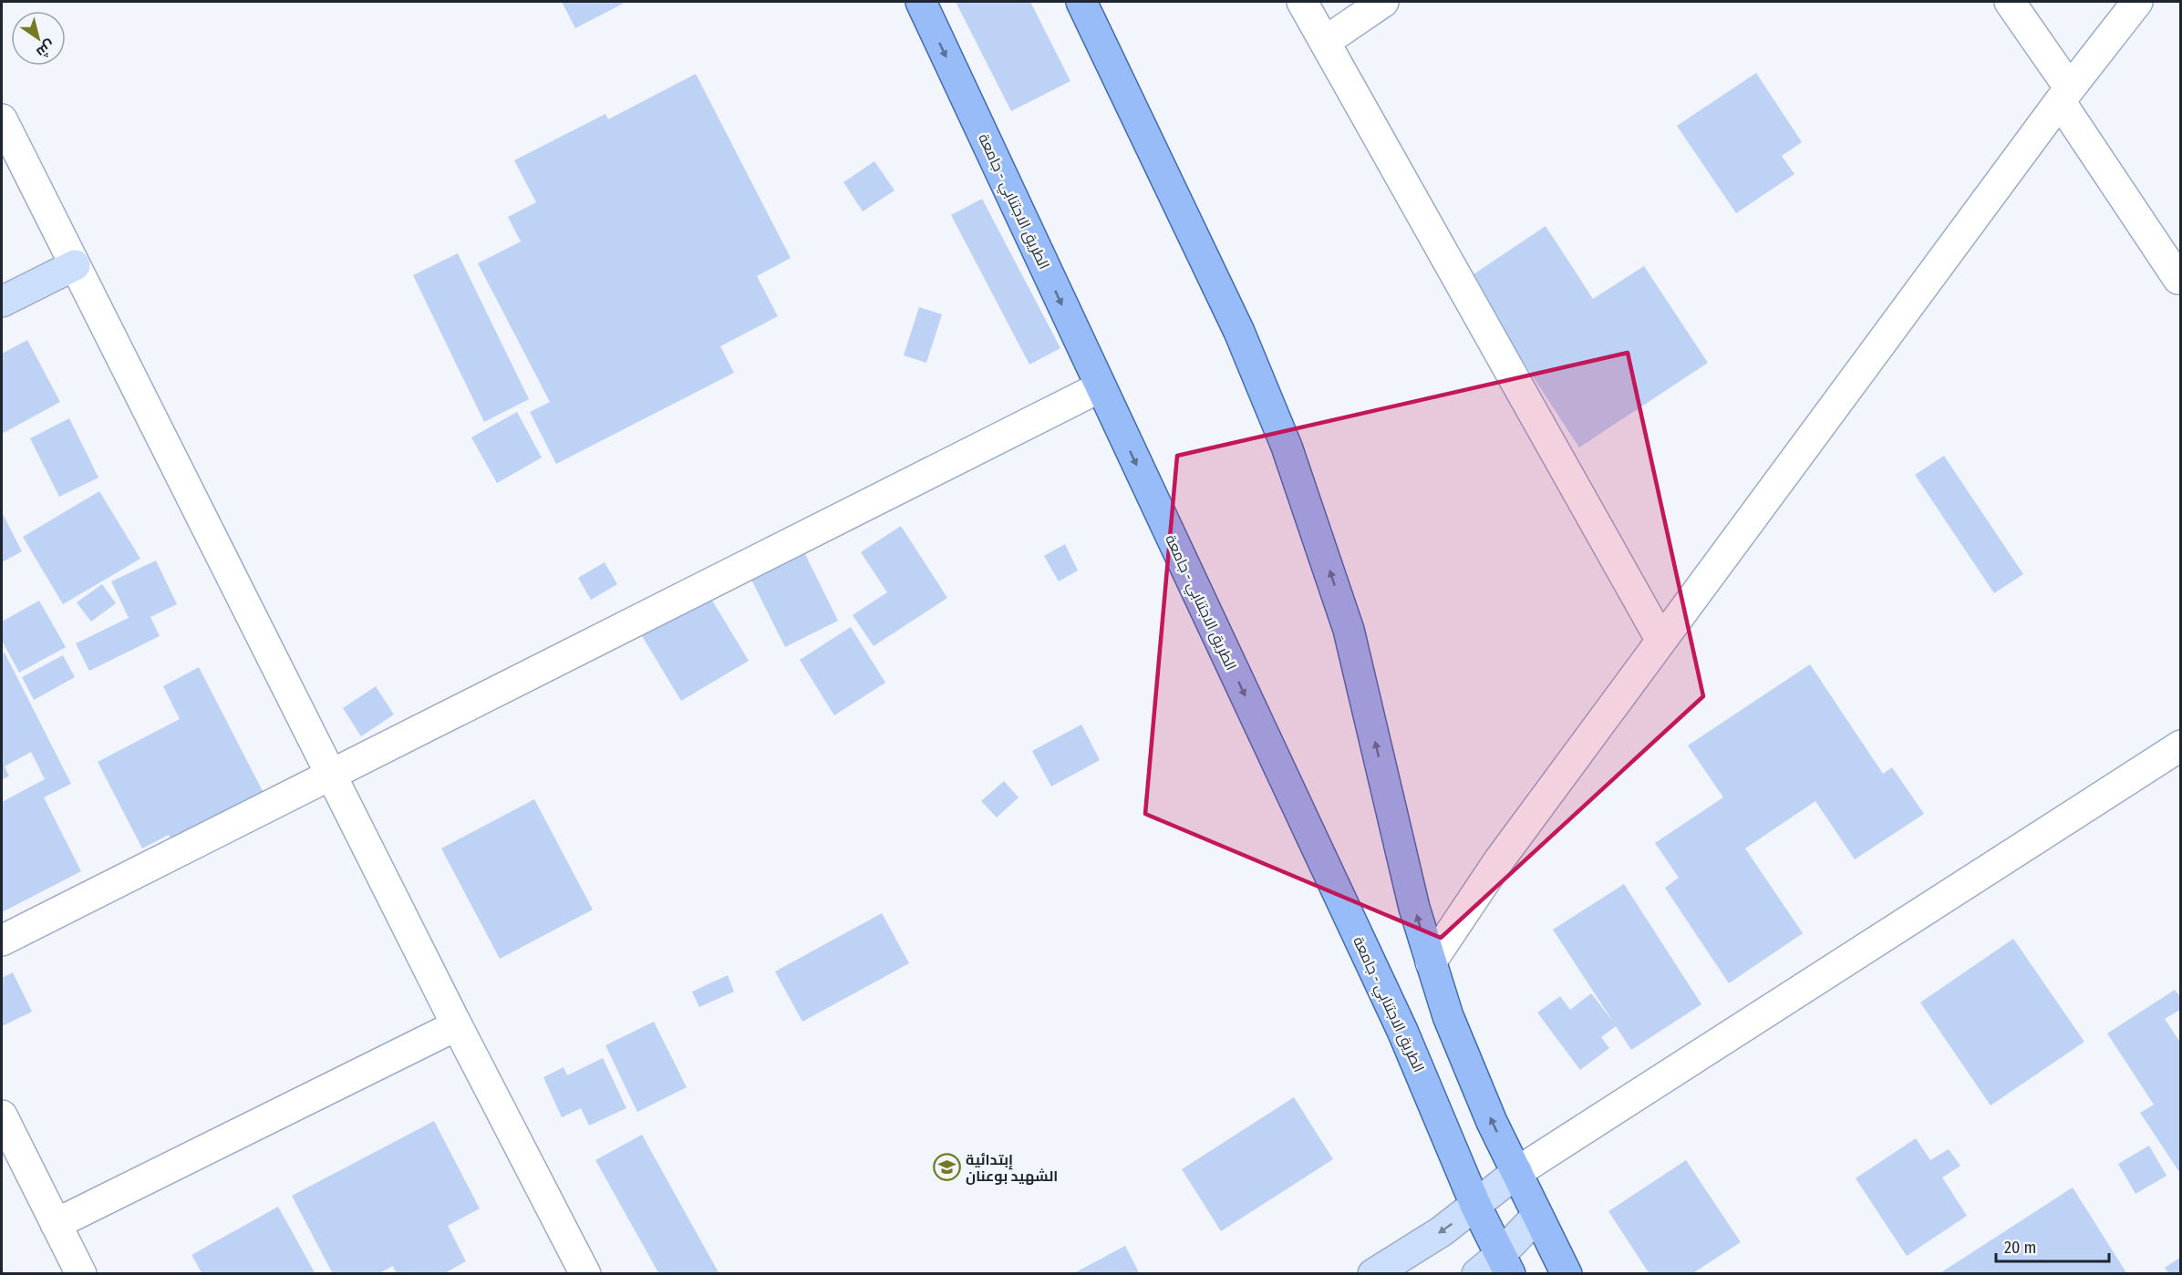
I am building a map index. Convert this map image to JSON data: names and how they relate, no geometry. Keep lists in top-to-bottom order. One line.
{"streets":{"main road":["الطريق الاجتنابي - جامعة"]},"places":{"school or university":["إبتدائية الشهيد بوعنان"]},"scale_bar":"20 m","north":"bottom right"}
